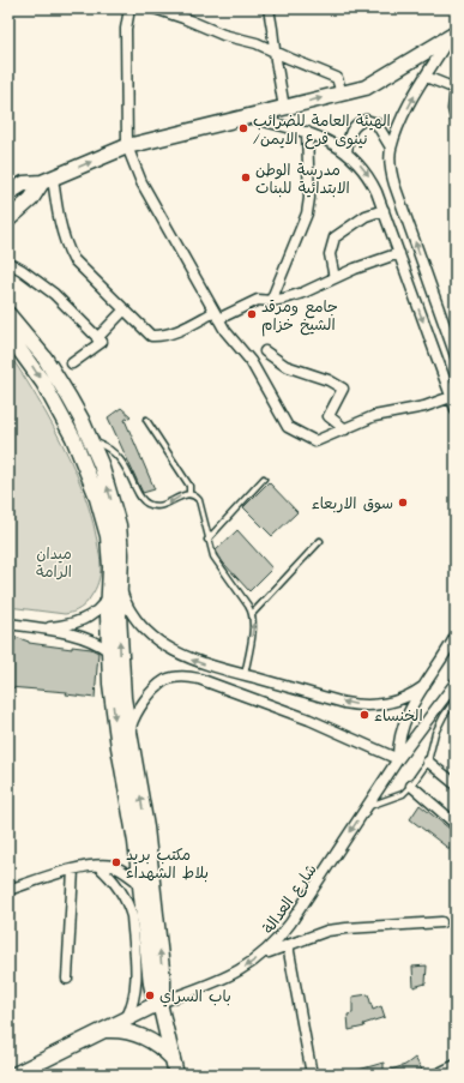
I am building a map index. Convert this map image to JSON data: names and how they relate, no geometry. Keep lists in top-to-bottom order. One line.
{"streets":{"street":["شارع العدالة"]},"one_way":["شارع العدالة"],"parks":["ميدان الرامة"],"places":["الهيئة العامة للضرائب /نينوى فرع الايمن","مدرسة الوطن الابتدائية للبنات","جامع ومرقد الشيخ خزام","سوق الاربعاء","الخنساء","مكتب بريد بلاط الشهداء","باب السراي"]}
